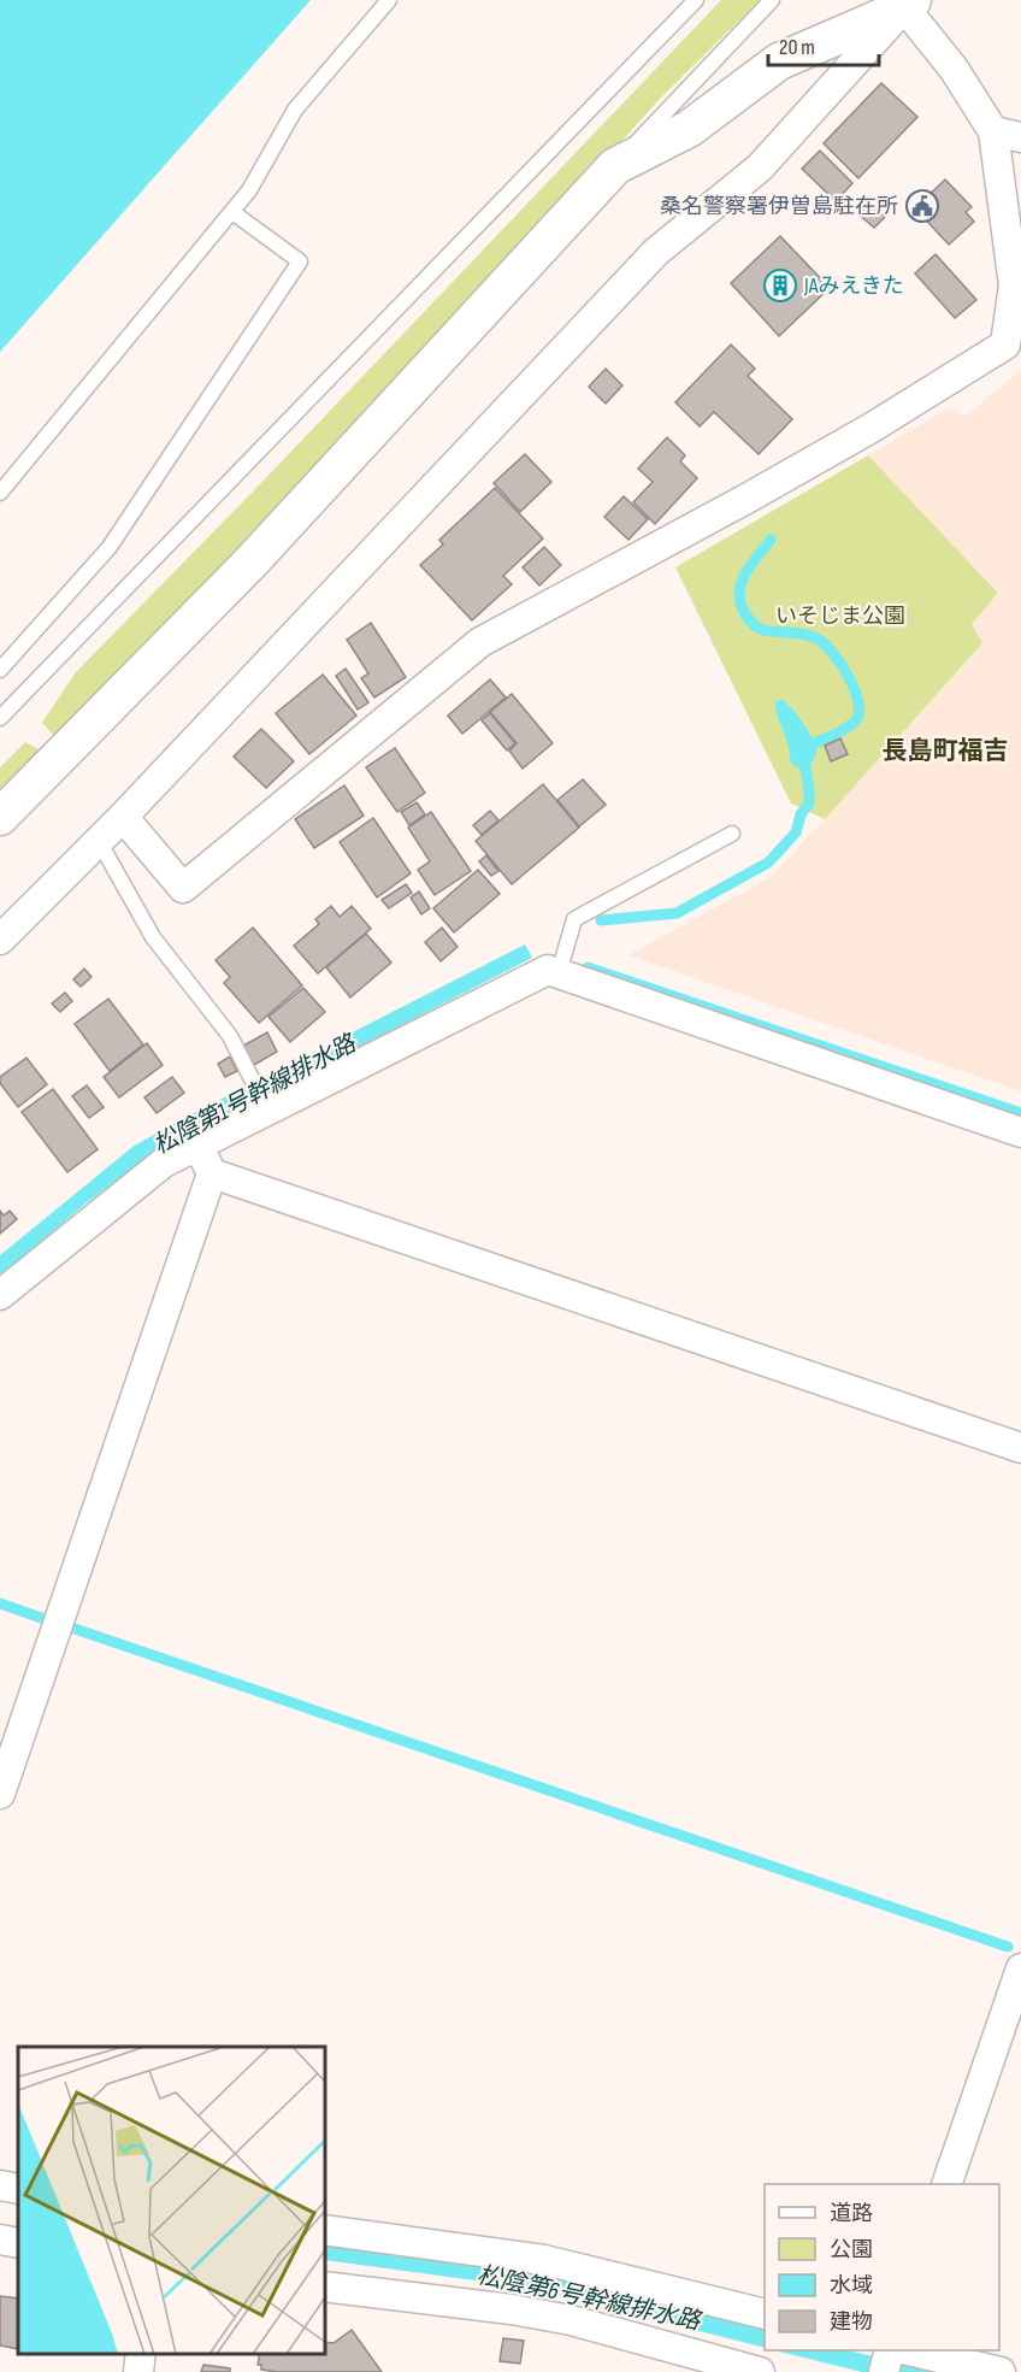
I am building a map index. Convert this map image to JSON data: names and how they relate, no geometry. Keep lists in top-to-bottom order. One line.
{"districts":["長島町福吉"],"water":["松陰第1号幹線排水路","松陰第6号幹線排水路"],"parks":["いそじま公園"],"places":{"public building":["桑名警察署伊曽島駐在所"],"building":["JAみえきた"]},"legend":["道路","公園","水域","建物"],"scale_bar":"20 m"}
